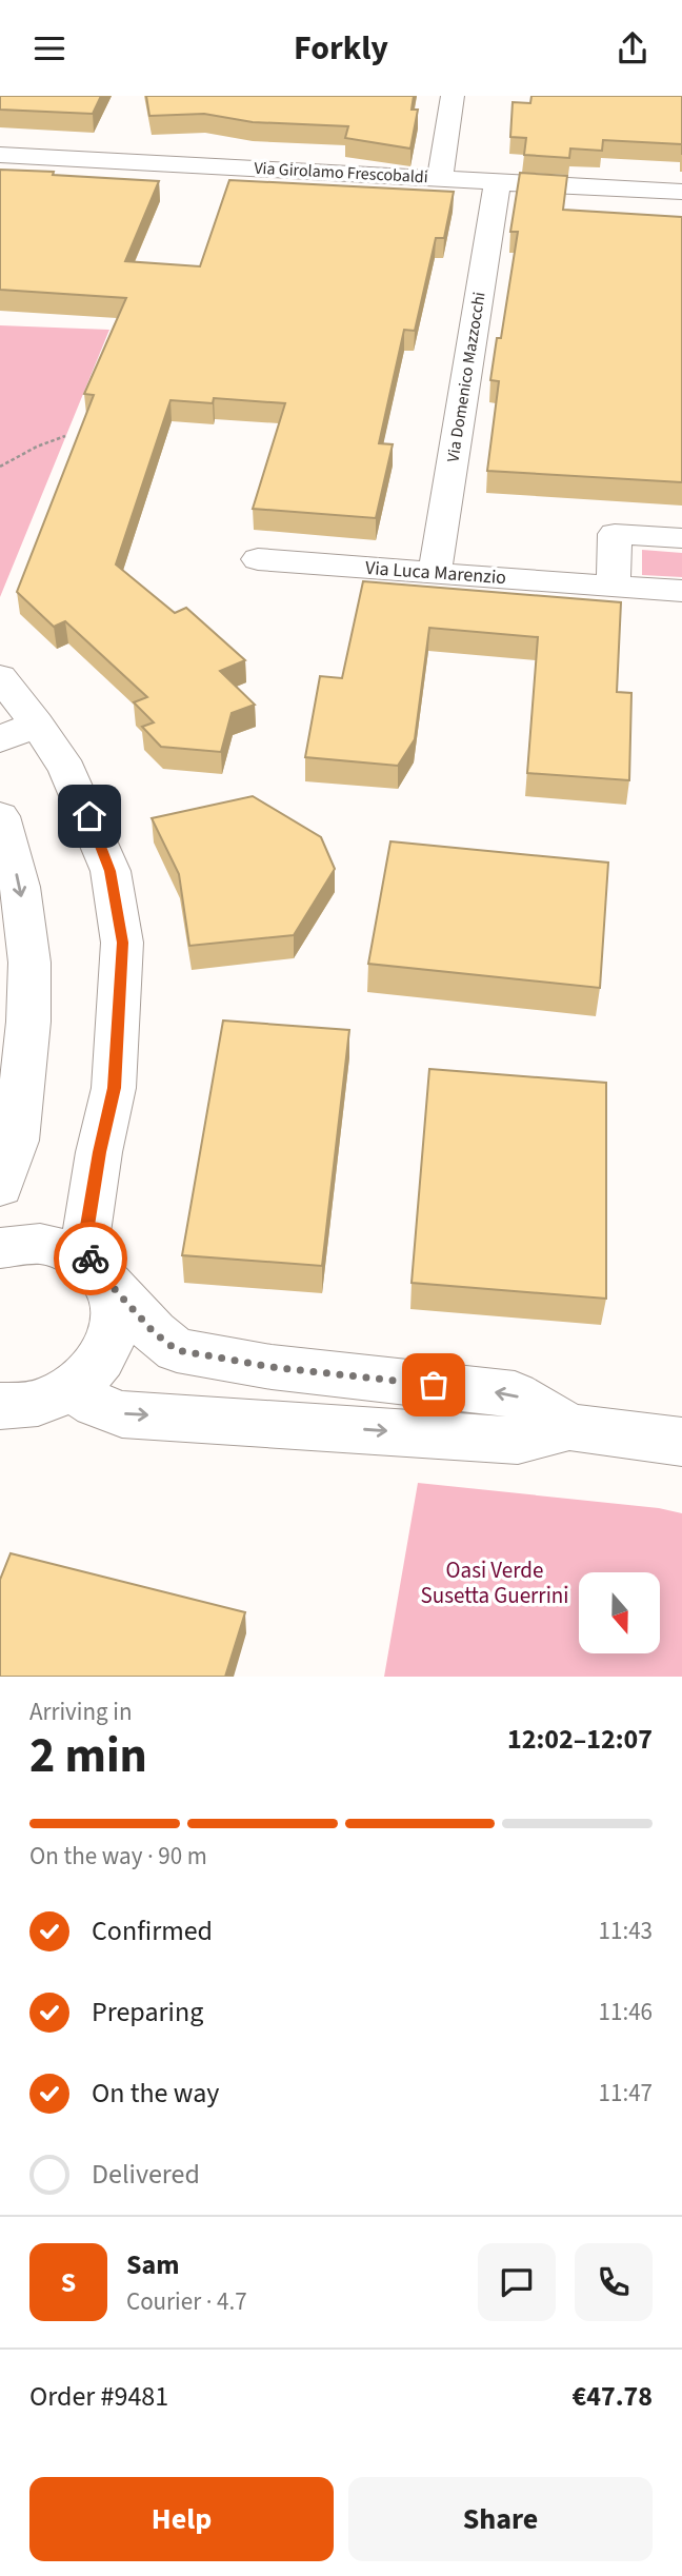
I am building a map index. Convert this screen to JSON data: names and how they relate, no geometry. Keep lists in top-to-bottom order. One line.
{"streets":{"street":["Via Girolamo Frescobaldi","Via Domenico Mazzocchi","Via Luca Marenzio"]},"crossings":[["Via Girolamo Frescobaldi","Via Domenico Mazzocchi"],["Via Domenico Mazzocchi","Via Luca Marenzio"]],"parks":["Oasi Verde Susetta Guerrini"],"north":"bottom","page":{"header":"Forkly","heading":["2 min","Arriving in","12:02–12:07"],"panel":["Sam","Courier · 4.7","Order #9481","€47.78"],"bar":"On the way · 90 m","list":[["Confirmed","11:43"],["Preparing","11:46"],["On the way","11:47"],"Delivered"],"round":"S","buttons":["Help","Share"]}}
